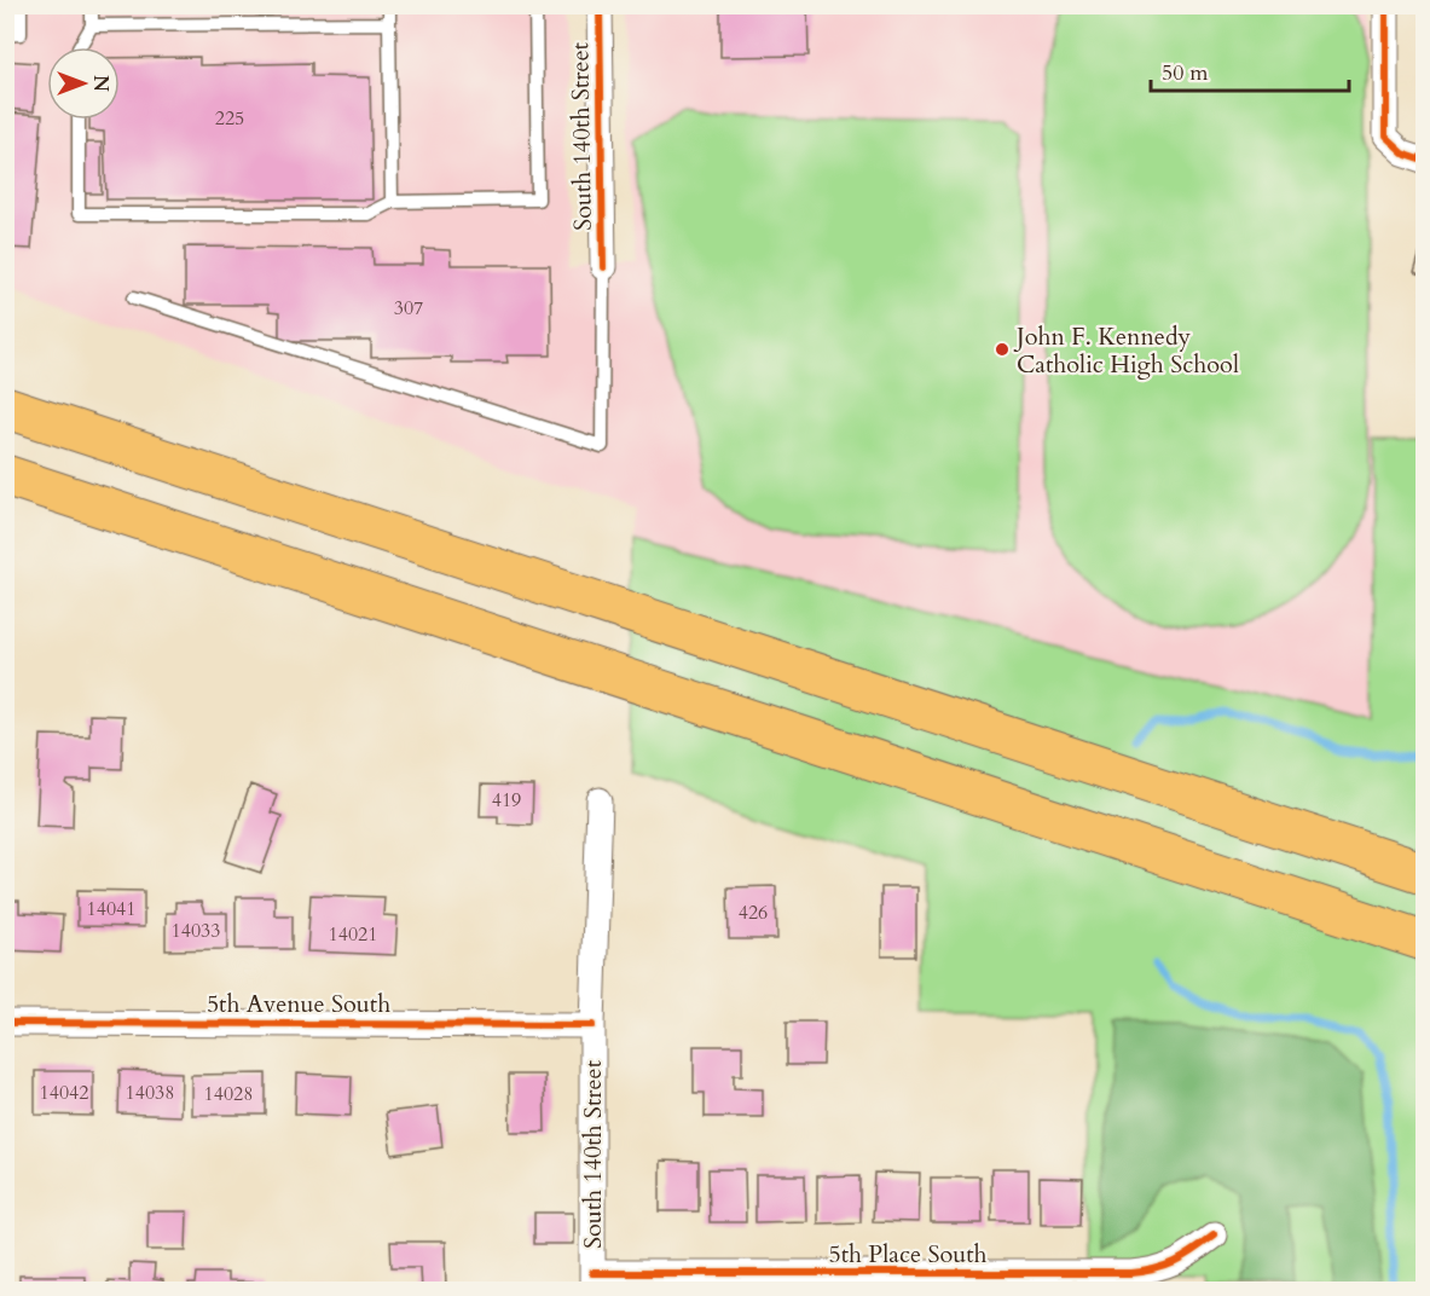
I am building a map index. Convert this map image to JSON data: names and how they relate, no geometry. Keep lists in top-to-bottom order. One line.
{"streets":{"street":["South 140th Street","5th Avenue South","5th Place South"]},"crossings":[["South 140th Street","5th Avenue South"],["South 140th Street","5th Place South"]],"places":["John F. Kennedy Catholic High School"],"house_numbers":["225","307","419","14041","426","14033","14021","14042","14038","14028"],"scale_bar":"50 m","north":"right"}
